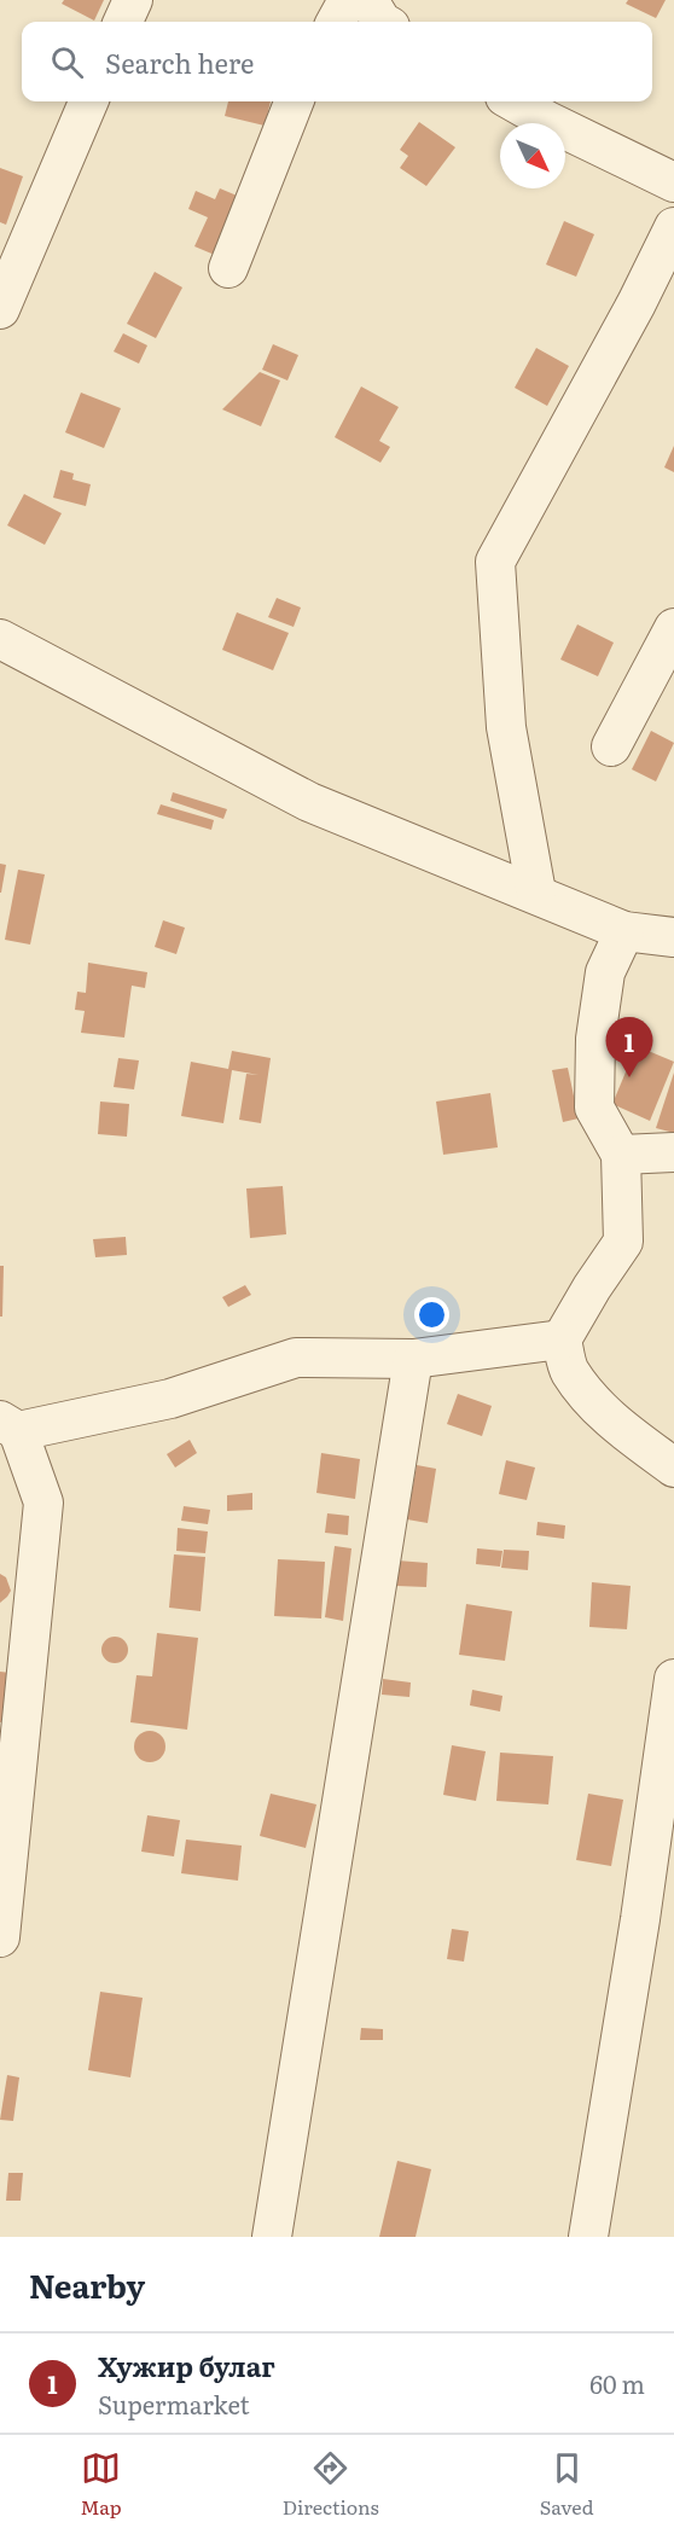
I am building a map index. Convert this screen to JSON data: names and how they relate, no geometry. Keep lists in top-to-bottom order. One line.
{"north":"bottom right","page":{"search":"Search here","pins":"1","heading":"Nearby","list":[{"mark":"1","name":"Хужир булаг","note":"Supermarket","value":"60 m"}],"nav":["Map","Directions","Saved"]}}
